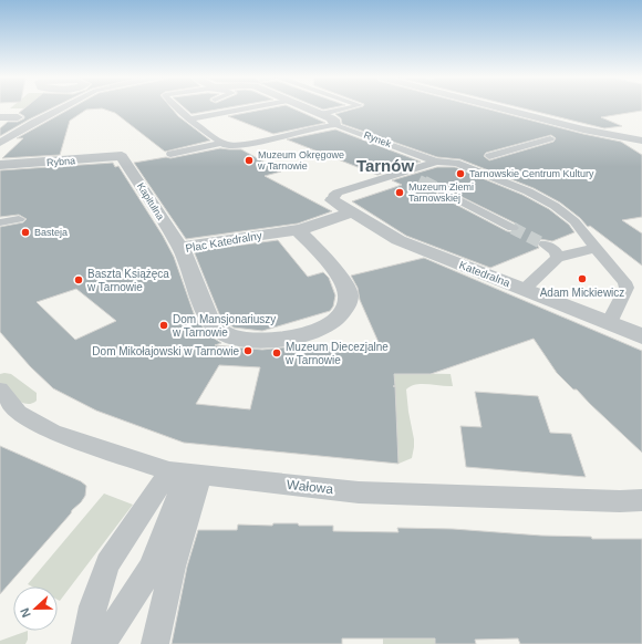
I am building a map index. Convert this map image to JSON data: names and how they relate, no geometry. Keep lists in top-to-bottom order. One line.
{"streets":{"street":["Rynek","Rybna","Kapitulna","Plac Katedralny","Katedralna","Wałowa"]},"crossings":[["Rybna","Kapitulna"],["Kapitulna","Plac Katedralny"],["Plac Katedralny","Katedralna"]],"districts":["Tarnów"],"places":["Muzeum Okręgowe w Tarnowie","Tarnowskie Centrum Kultury","Muzeum Ziemi Tarnowskiej","Basteja","Adam Mickiewicz","Baszta Książęca w Tarnowie","Dom Mansjonariuszy w Tarnowie","Dom Mikołajowski w Tarnowie","Muzeum Diecezjalne w Tarnowie"],"north":"left"}
